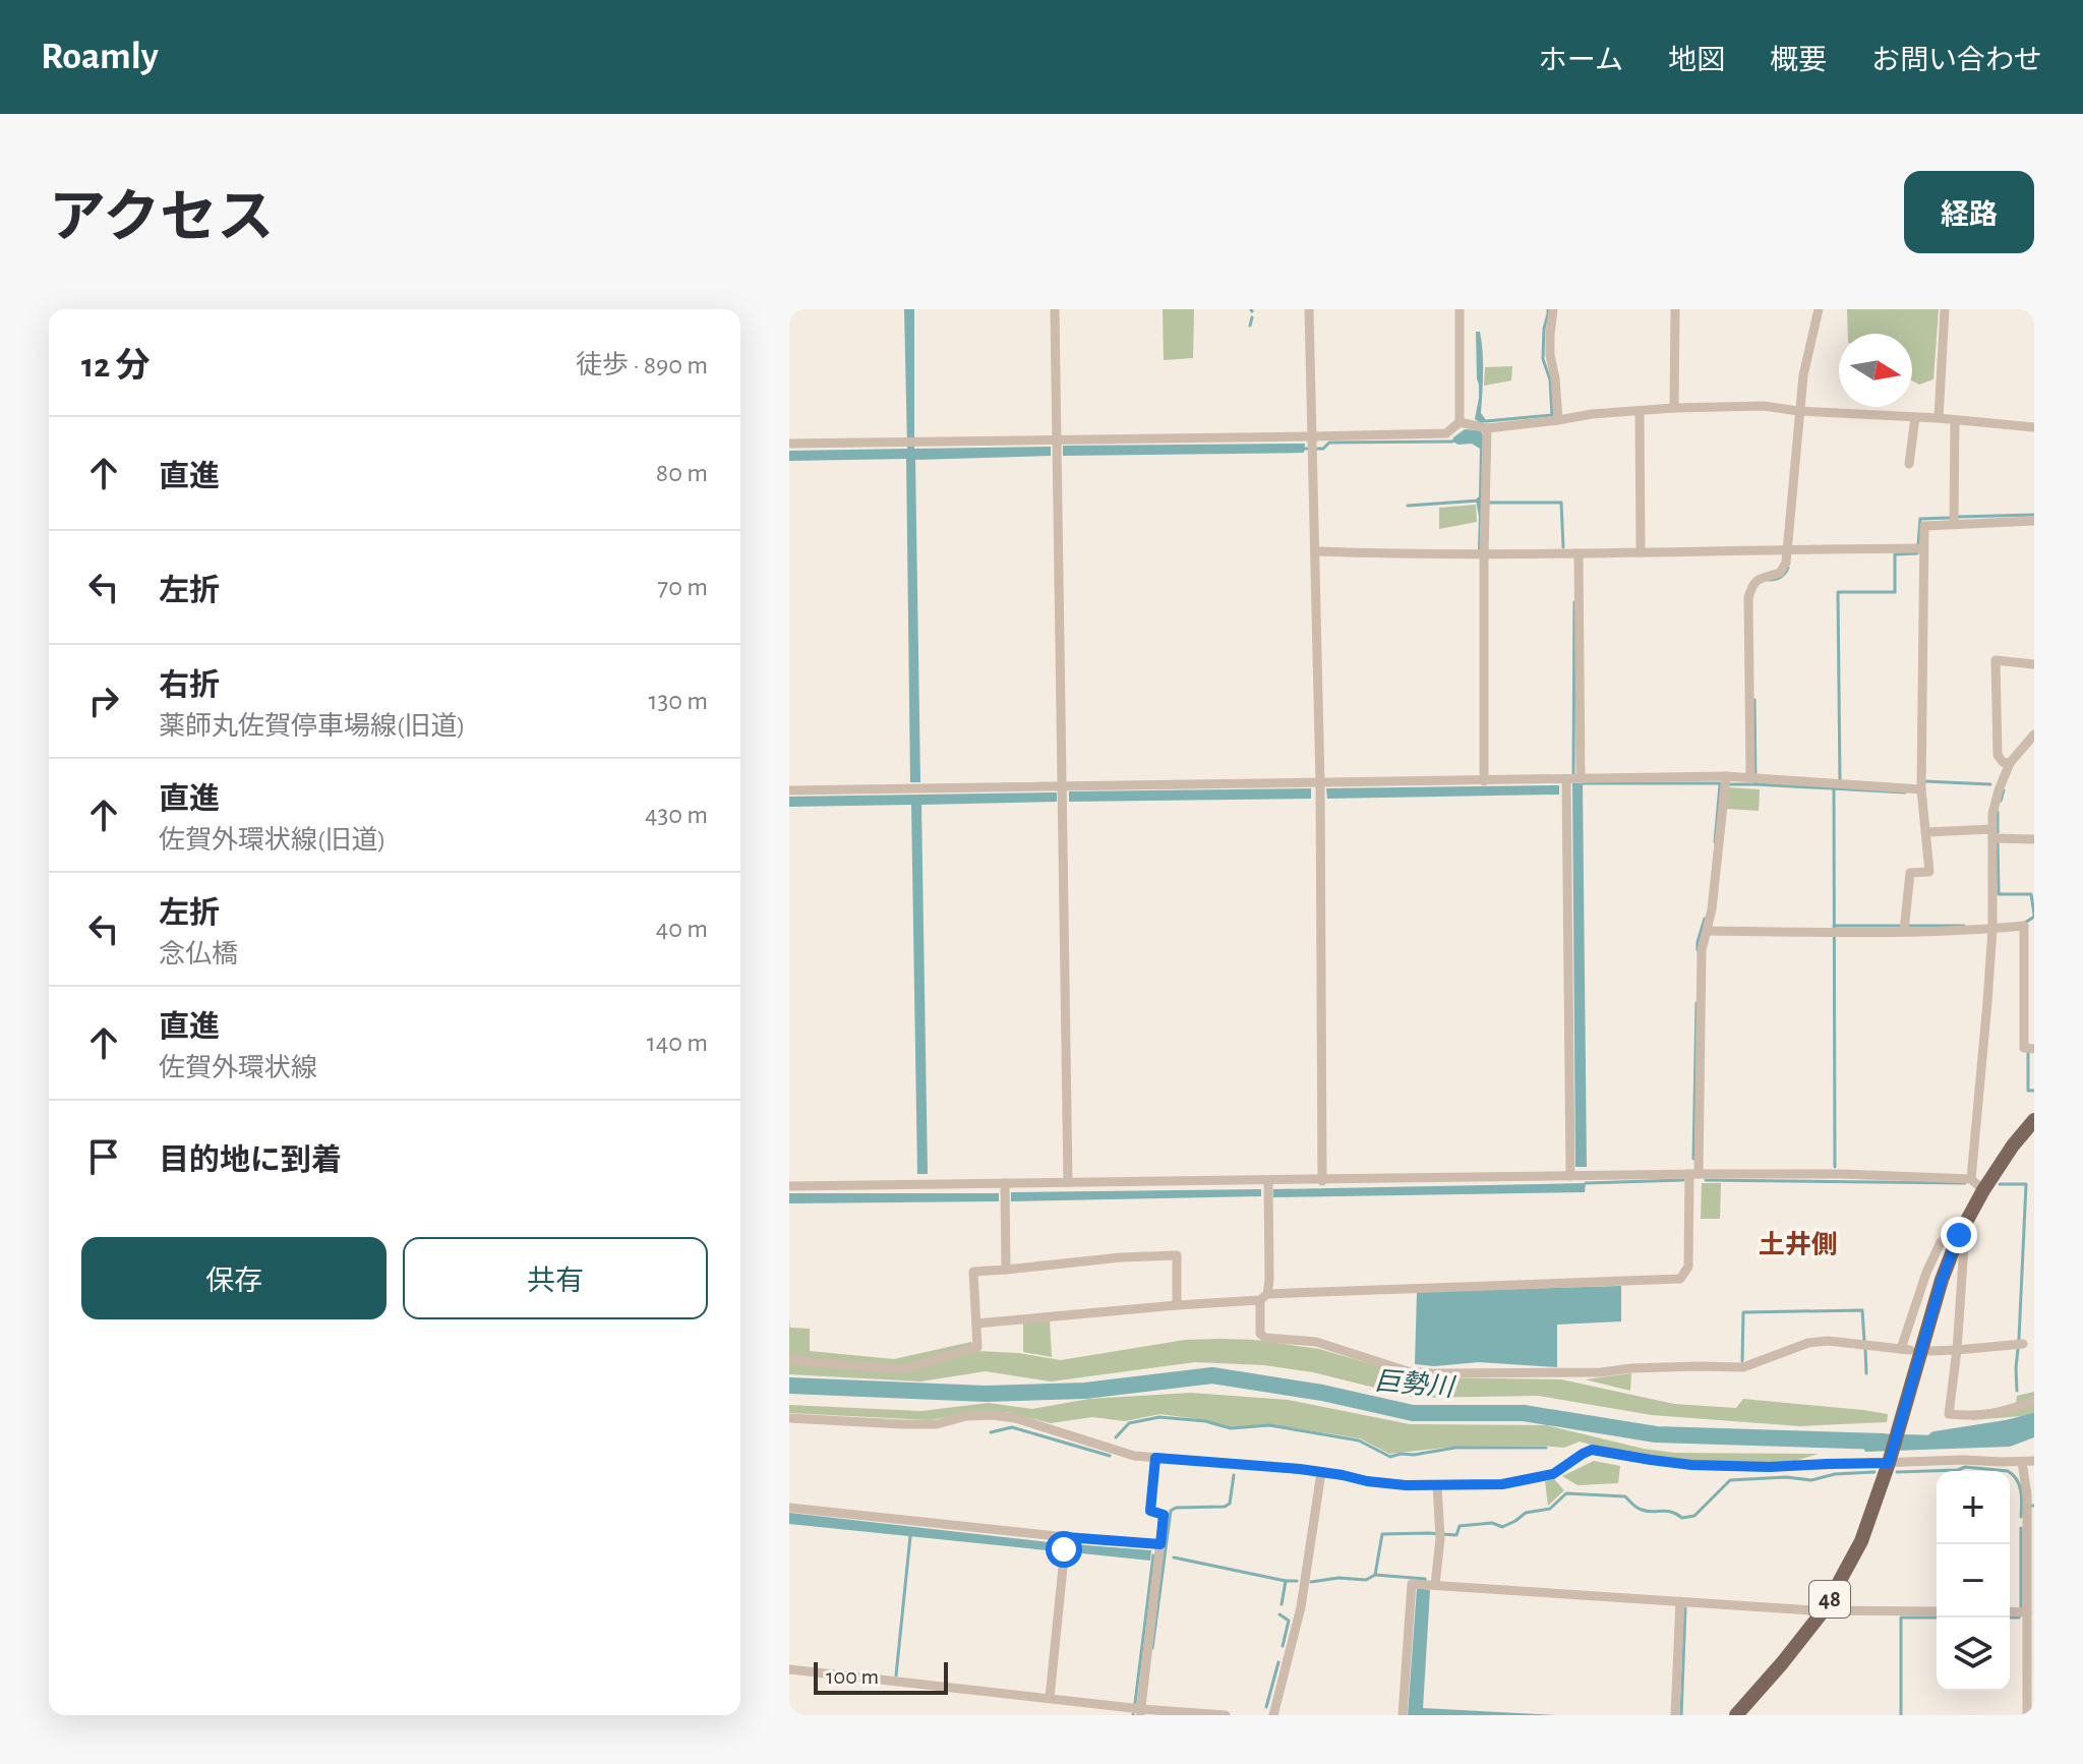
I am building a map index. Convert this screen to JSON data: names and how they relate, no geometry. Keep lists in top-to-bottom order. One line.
{"streets":{"main road":["48"]},"districts":["土井側"],"water":["巨勢川"],"scale_bar":"100 m","north":"right","page":{"header":"Roamly","nav":["ホーム","地図","概要","お問い合わせ"],"title":"アクセス","buttons":["経路",["保存","共有"]],"heading":["12 分","徒歩 · 890 m"],"list":[["直進","80 m"],["左折","70 m"],["右折","薬師丸佐賀停車場線(旧道)","130 m"],["直進","佐賀外環状線(旧道)","430 m"],["左折","念仏橋","40 m"],["直進","佐賀外環状線","140 m"],"目的地に到着"],"map_buttons":["+","−"],"scale":"100 m"}}
